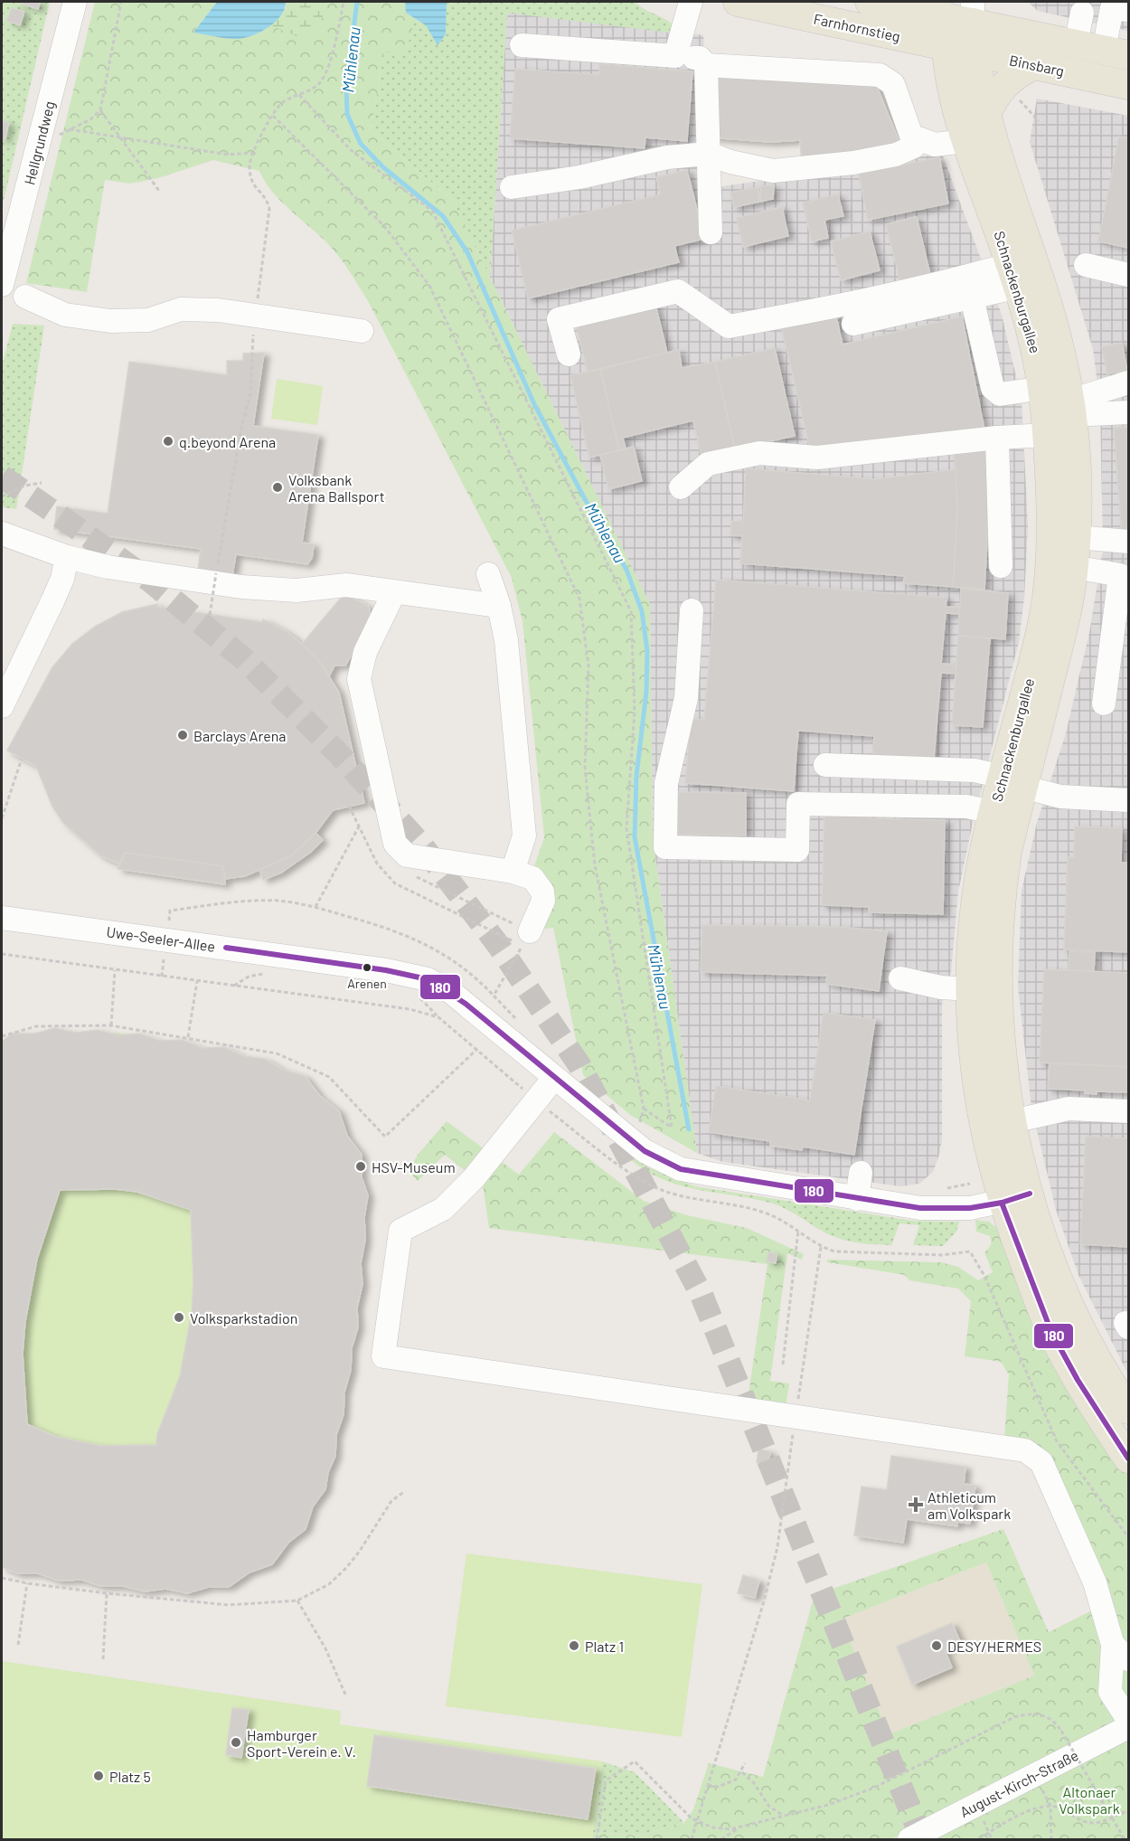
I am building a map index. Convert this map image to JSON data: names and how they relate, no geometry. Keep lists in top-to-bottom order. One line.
{"streets":{"main road":["Farnhornstieg","Binsbarg","Schnackenburgallee"],"street":["Hellgrundweg","Uwe-Seeler-Allee","August-Kirch-Straße"]},"crossings":[["Farnhornstieg","Binsbarg"],["Farnhornstieg","Schnackenburgallee"],["Binsbarg","Schnackenburgallee"],["Schnackenburgallee","Uwe-Seeler-Allee"]],"water":["Mühlenau"],"parks":["Altonaer Volkspark"],"places":{"other":["q.beyond Arena","Volksbank Arena Ballsport","Barclays Arena","Arenen","HSV-Museum","Volksparkstadion","Platz 1","DESY/HERMES","Hamburger Sport-Verein e. V.","Platz 5"],"health":["Athleticum am Volkspark"]},"lines":["transit line 180"]}
